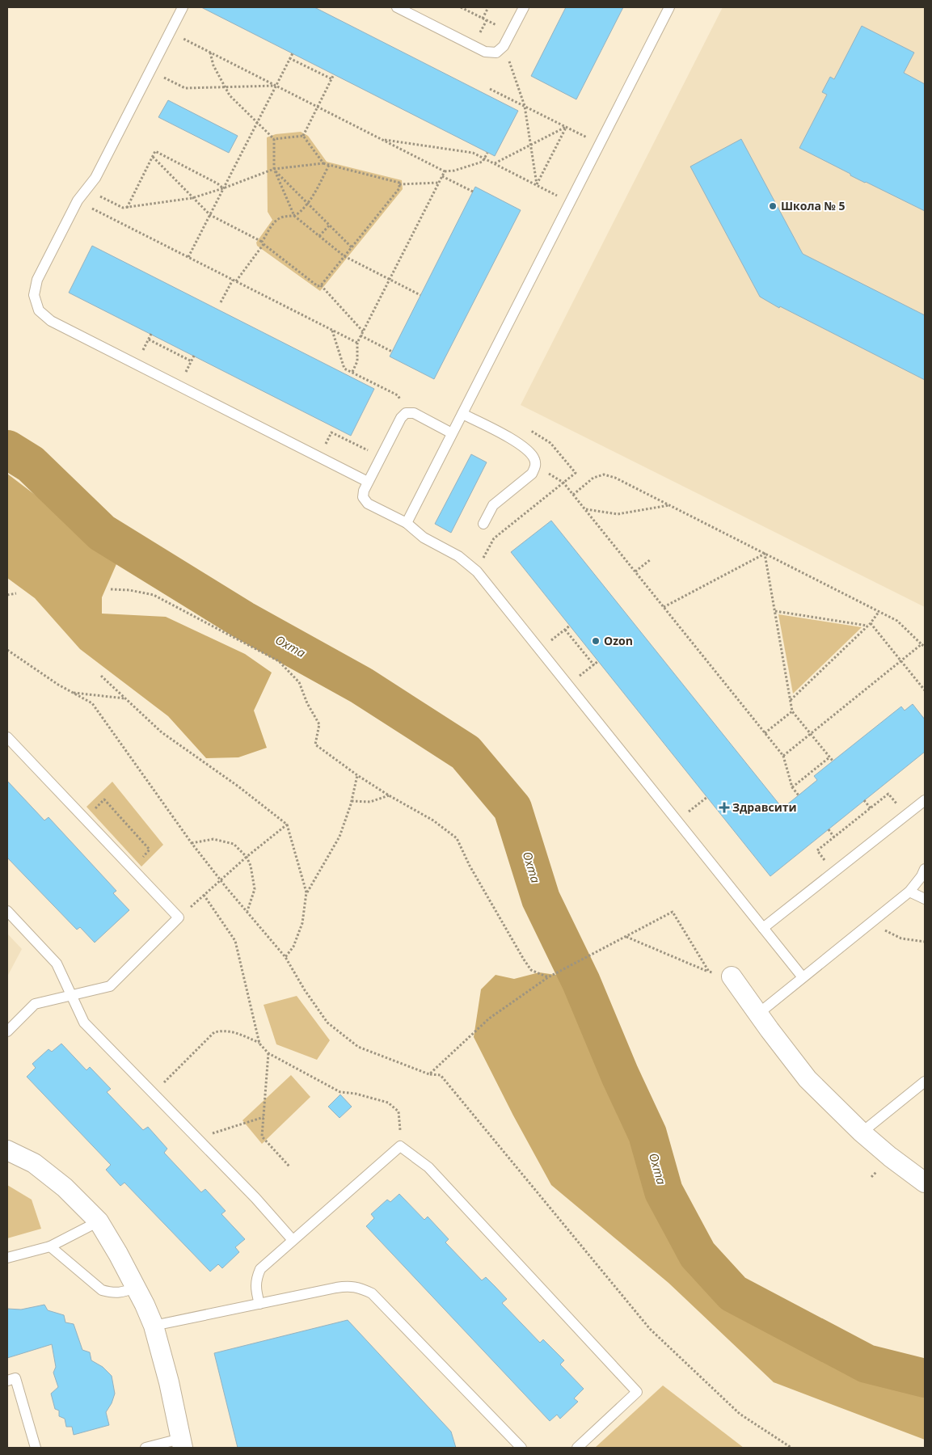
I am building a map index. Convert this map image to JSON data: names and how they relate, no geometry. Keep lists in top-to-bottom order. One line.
{"water":["Охта"],"places":{"other":["Школа № 5","Ozon"],"health":["Здравсити"]}}
